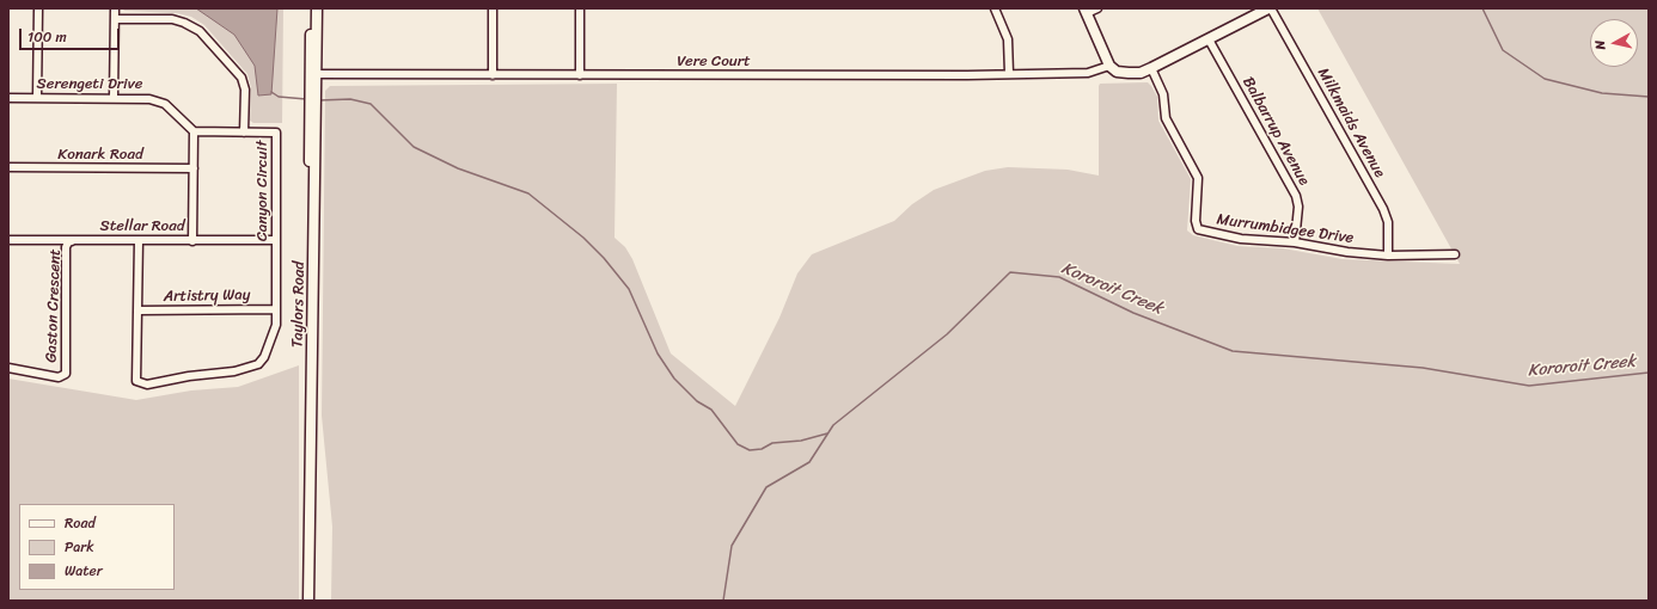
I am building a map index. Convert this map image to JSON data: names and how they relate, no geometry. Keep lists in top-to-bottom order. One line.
{"streets":{"street":["Vere Court","Serengeti Drive","Milkmaids Avenue","Balbarrup Avenue","Konark Road","Canyon Circuit","Stellar Road","Murrumbidgee Drive","Artistry Way","Taylors Road","Gaston Crescent"]},"crossings":[["Vere Court","Taylors Road"],["Serengeti Drive","Canyon Circuit"],["Milkmaids Avenue","Murrumbidgee Drive"],["Balbarrup Avenue","Murrumbidgee Drive"],["Canyon Circuit","Stellar Road"],["Canyon Circuit","Artistry Way"],["Stellar Road","Gaston Crescent"]],"water":["Kororoit Creek"],"legend":["Road","Park","Water"],"scale_bar":"100 m","north":"left"}
